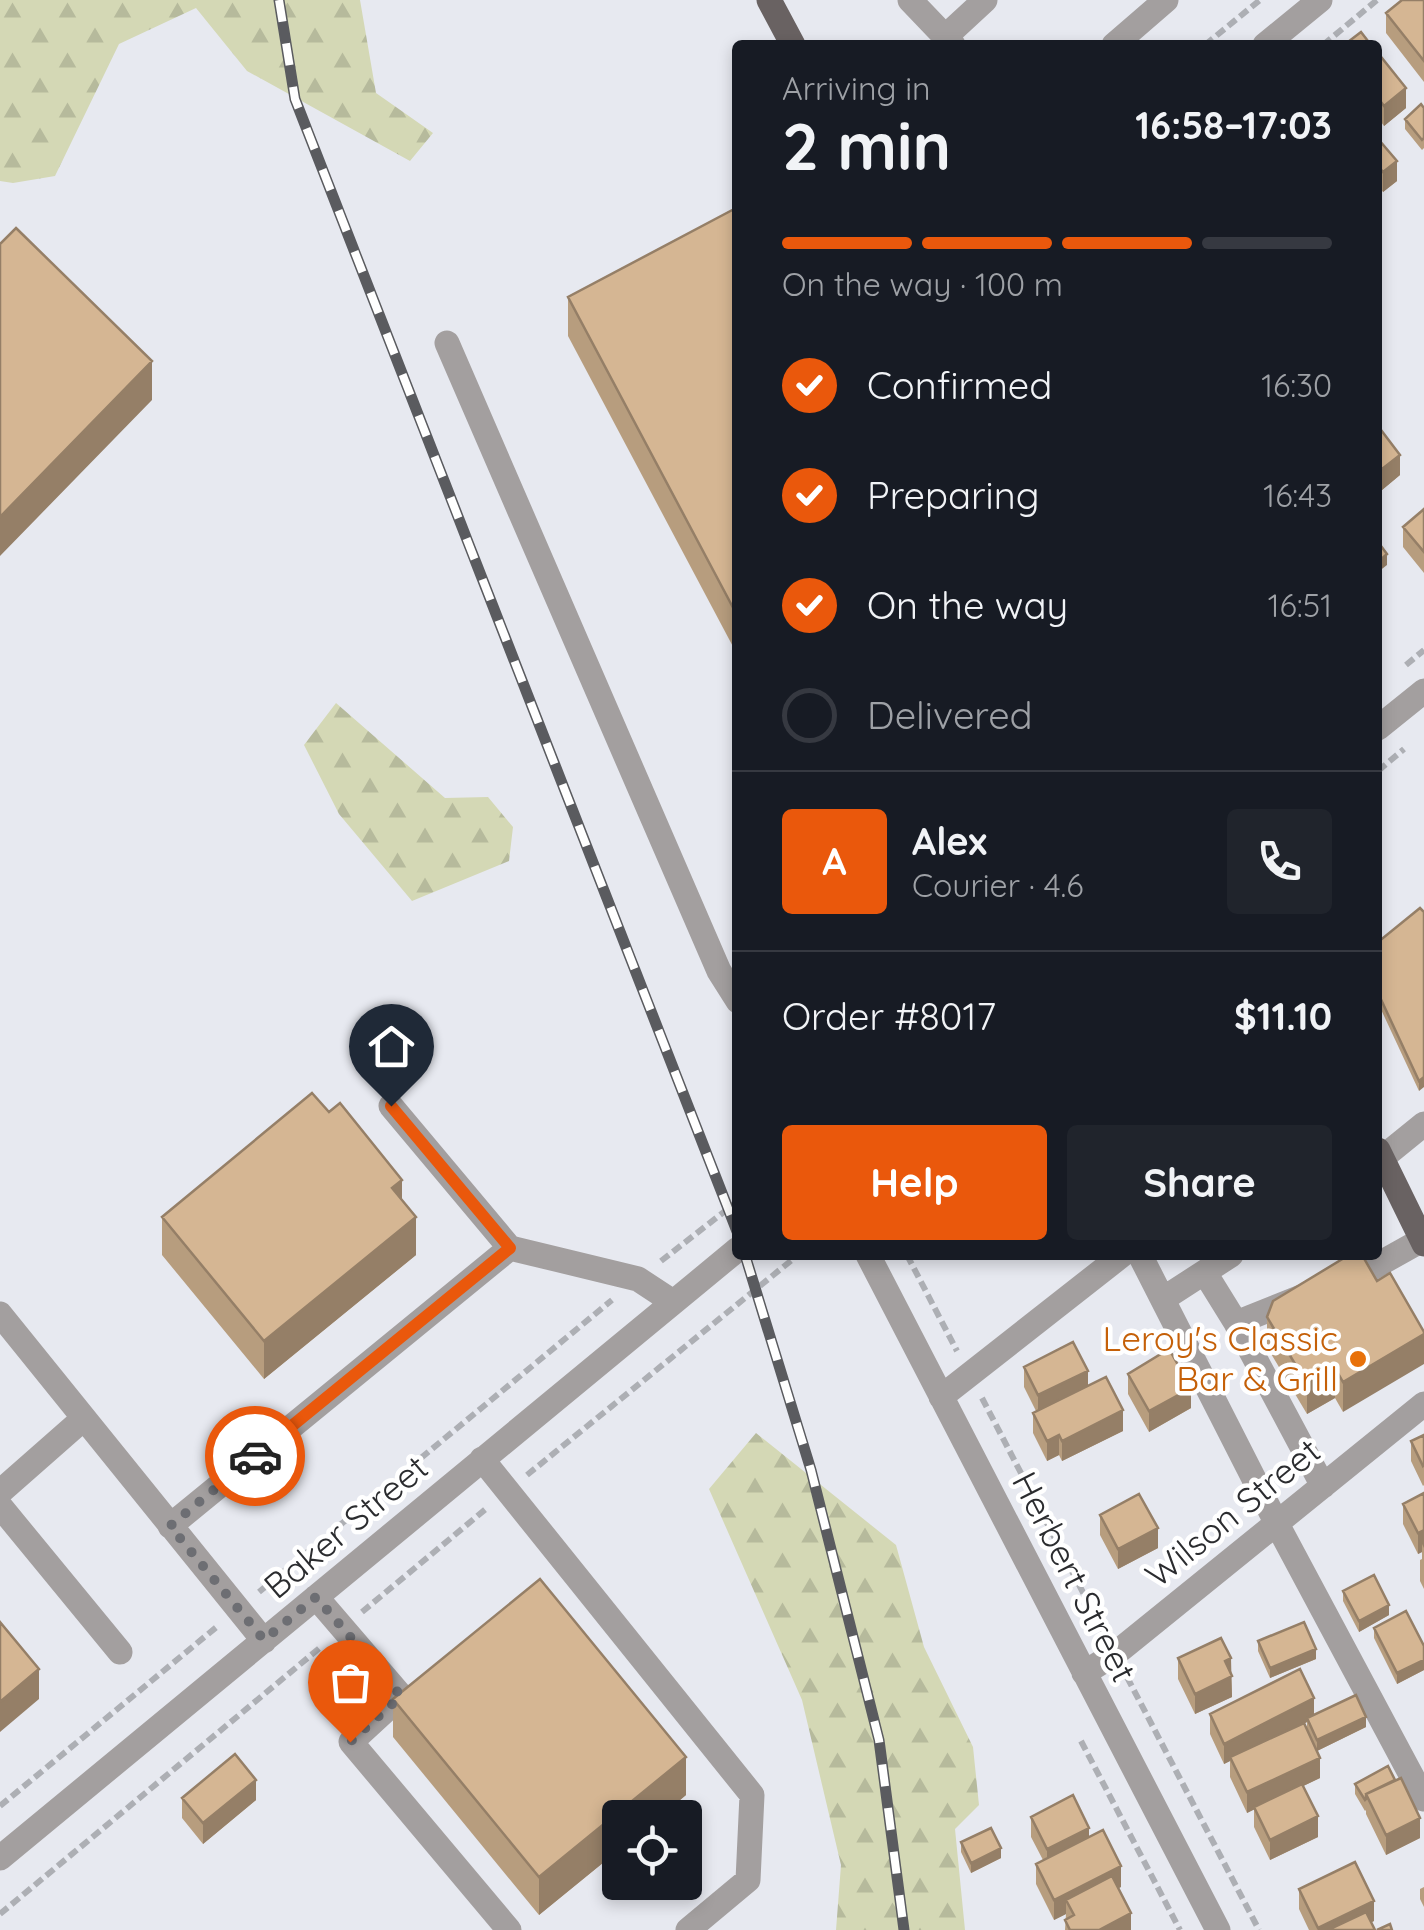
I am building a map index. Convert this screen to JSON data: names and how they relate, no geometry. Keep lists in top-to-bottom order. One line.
{"streets":{"street":["Wilson Street","Baker Street","Herbert Street"]},"crossings":[["Wilson Street","Herbert Street"]],"places":["Leroy's Classic Bar & Grill"],"page":{"heading":["2 min","Arriving in","16:58–17:03"],"panel":["Alex","Courier · 4.6","Order #8017","$11.10"],"bar":"On the way · 100 m","list":[["Confirmed","16:30"],["Preparing","16:43"],["On the way","16:51"],"Delivered"],"round":"A","buttons":["Help","Share"]}}
